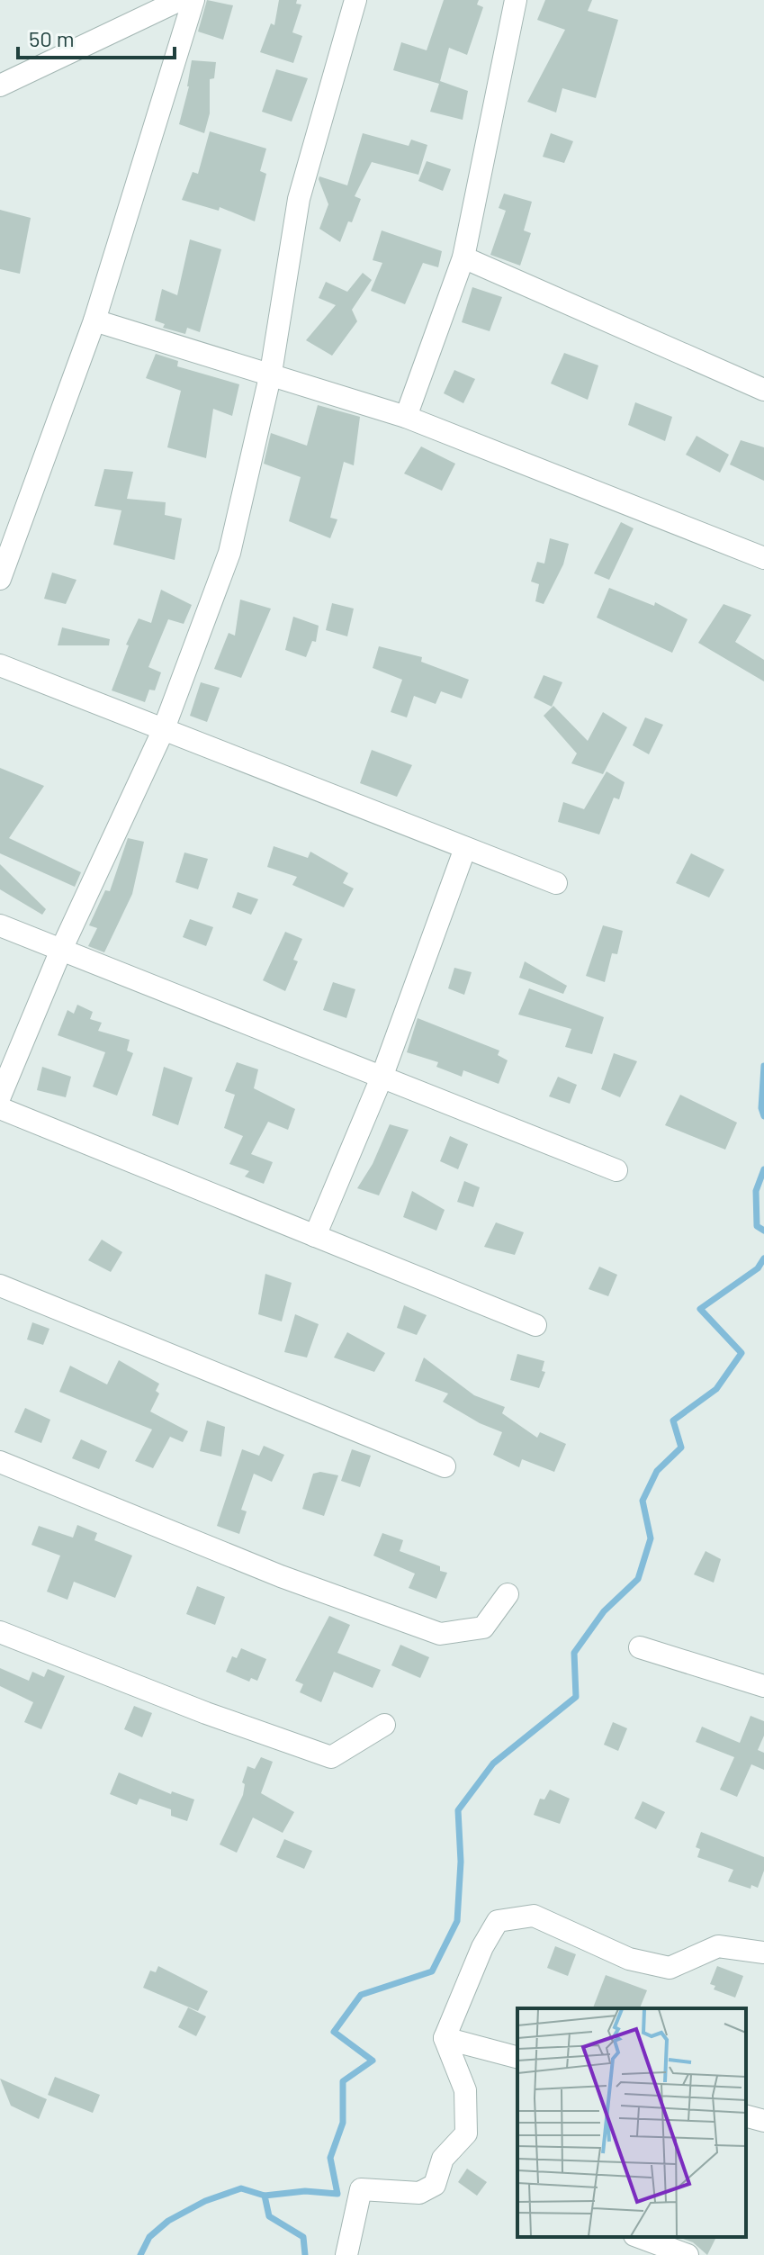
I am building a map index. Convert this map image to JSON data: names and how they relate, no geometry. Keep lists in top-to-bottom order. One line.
{"scale_bar":"50 m"}
